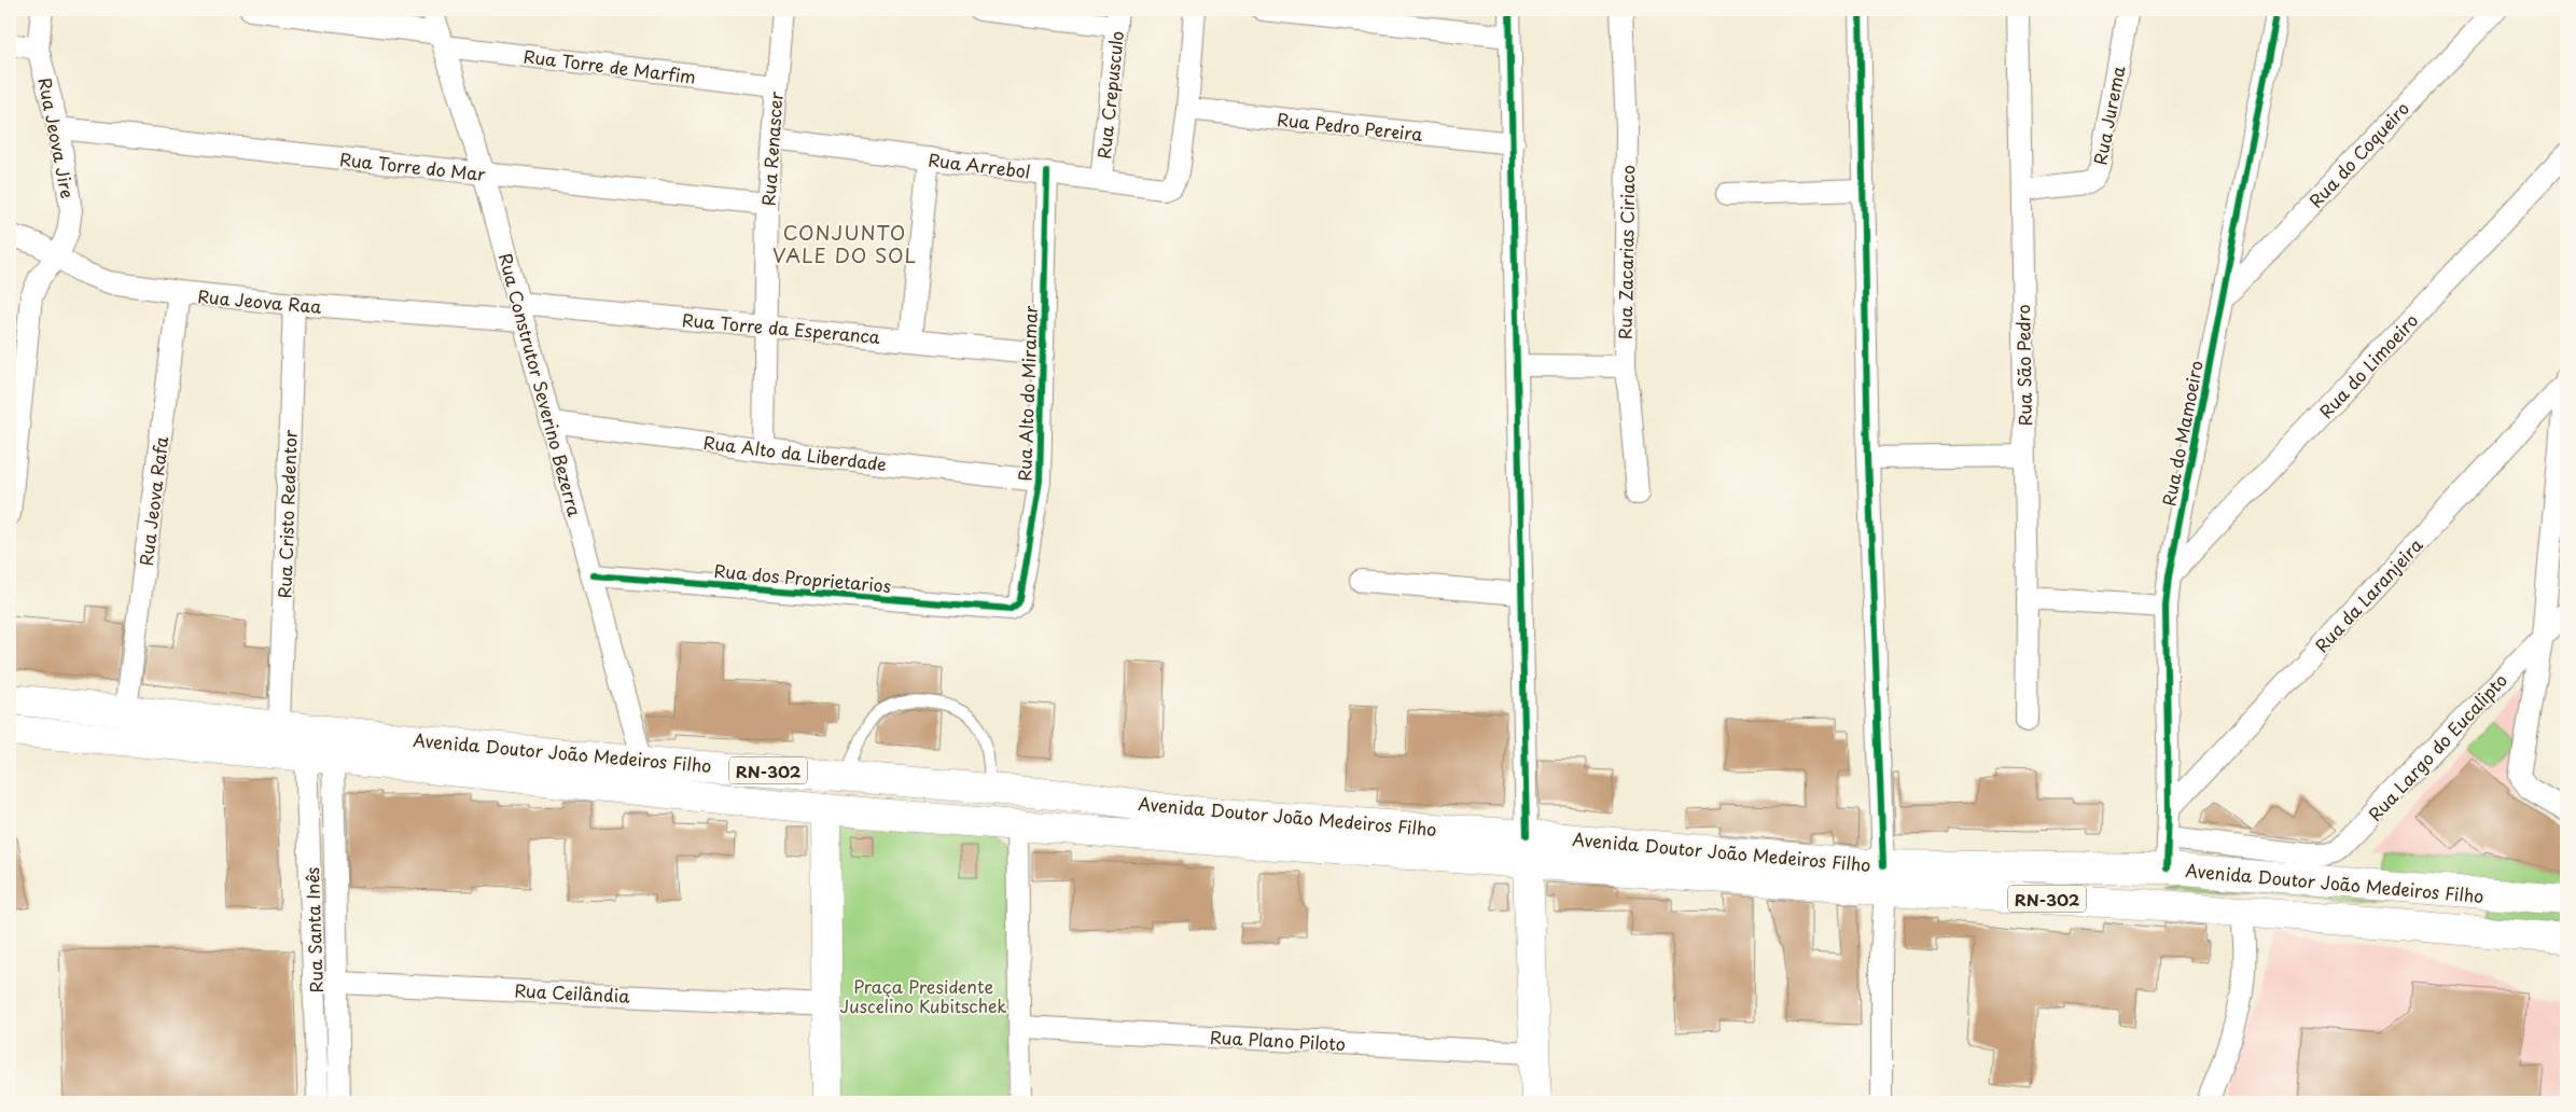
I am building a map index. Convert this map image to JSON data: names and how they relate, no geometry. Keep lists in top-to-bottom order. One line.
{"streets":{"main road":["Avenida Doutor João Medeiros Filho","RN-302"],"street":["Rua Torre de Marfim","Rua Crepusculo","Rua Jurema","Rua Pedro Pereira","Rua Jeova Jire","Rua Renascer","Rua do Coqueiro","Rua Arrebol","Rua Torre do Mar","Rua Zacarias Ciriaco","Rua Jeova Raa","Rua Torre da Esperanca","Rua São Pedro","Rua do Limoeiro","Rua Construtor Severino Bezerra","Rua Alto do Miramar","Rua do Mamoeiro","Rua Alto da Liberdade","Rua Jeova Rafa","Rua Cristo Redentor","Rua dos Proprietarios","Rua da Laranjeira","Rua Largo do Eucalipto","Rua Santa Inês","Rua Ceilândia","Rua Plano Piloto"]},"crossings":[["Rua Torre de Marfim","Rua Renascer"],["Rua Torre de Marfim","Rua Construtor Severino Bezerra"],["Rua Crepusculo","Rua Arrebol"],["Rua Jurema","Rua São Pedro"],["Rua Pedro Pereira","Rua Arrebol"],["Rua Jeova Jire","Rua Torre do Mar"],["Rua Jeova Jire","Rua Jeova Raa"],["Rua Renascer","Rua Arrebol"],["Rua Renascer","Rua Torre do Mar"],["Rua Renascer","Rua Torre da Esperanca"],["Rua Renascer","Rua Alto da Liberdade"],["Rua do Coqueiro","Rua do Mamoeiro"],["Rua Arrebol","Rua Alto do Miramar"],["Rua Torre do Mar","Rua Construtor Severino Bezerra"],["Rua Jeova Raa","Rua Torre da Esperanca"],["Rua Jeova Raa","Rua Construtor Severino Bezerra"],["Rua Jeova Raa","Rua Jeova Rafa"],["Rua Jeova Raa","Rua Cristo Redentor"],["Rua Torre da Esperanca","Rua Construtor Severino Bezerra"],["Rua Torre da Esperanca","Rua Alto do Miramar"],["Rua do Limoeiro","Rua do Mamoeiro"],["Rua Construtor Severino Bezerra","Rua Alto da Liberdade"],["Rua Construtor Severino Bezerra","Rua dos Proprietarios"],["Rua Construtor Severino Bezerra","Avenida Doutor João Medeiros Filho"],["Rua Alto do Miramar","Rua Alto da Liberdade"],["Rua Alto do Miramar","Rua dos Proprietarios"],["Rua do Mamoeiro","Rua da Laranjeira"],["Rua do Mamoeiro","Rua Largo do Eucalipto"],["Rua do Mamoeiro","Avenida Doutor João Medeiros Filho"],["Rua Jeova Rafa","Avenida Doutor João Medeiros Filho"],["Rua Cristo Redentor","Avenida Doutor João Medeiros Filho"],["Avenida Doutor João Medeiros Filho","Rua Santa Inês"],["Rua Santa Inês","Rua Ceilândia"]],"districts":["CONJUNTO VALE DO SOL"],"parks":["Praça Presidente Juscelino Kubitschek"]}
